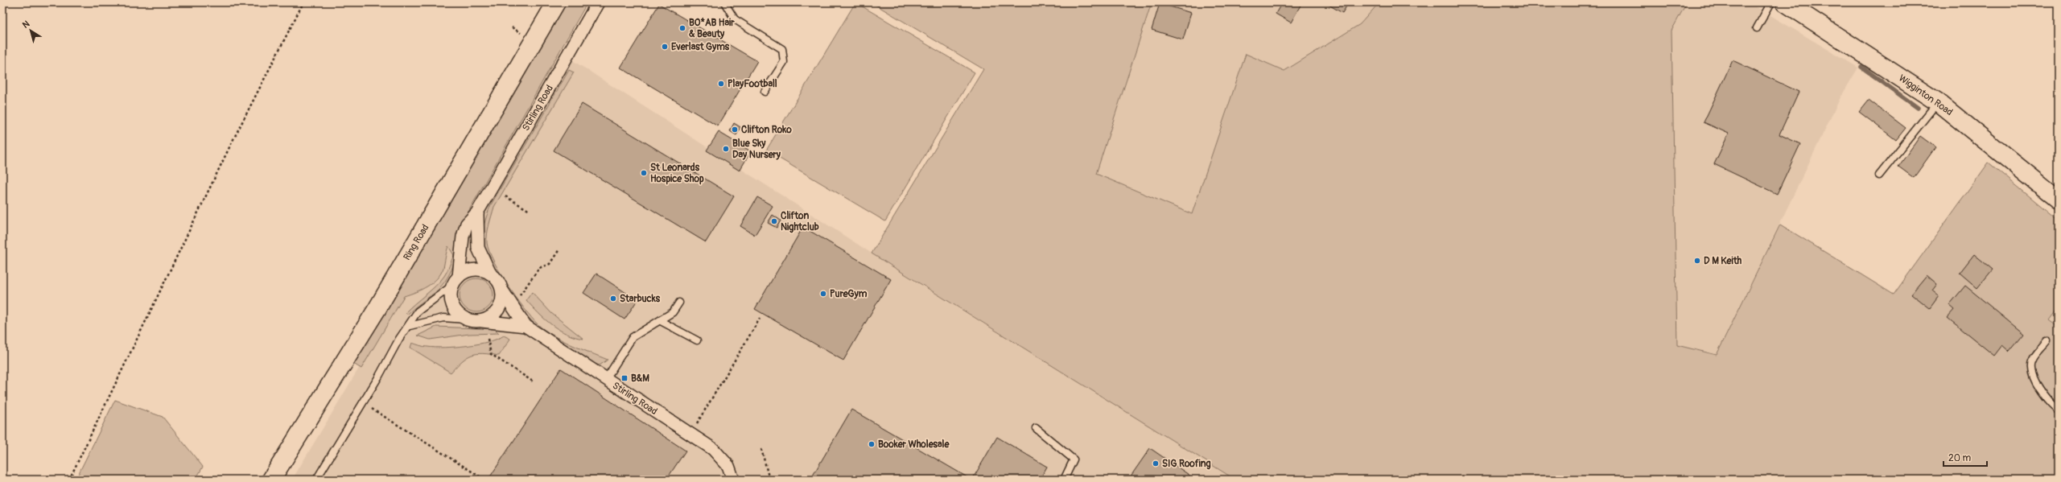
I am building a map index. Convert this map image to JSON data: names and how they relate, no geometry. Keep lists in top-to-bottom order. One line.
{"streets":{"main road":["Wigginton Road","Ring Road"],"street":["Stirling Road"]},"places":{"other":["BO*AB Hair & Beauty","Everlast Gyms","PlayFootball","Clifton Roko","Blue Sky Day Nursery","St Leonards Hospice Shop","Clifton Nightclub","D M Keith","PureGym","Starbucks","Booker Wholesale","SIG Roofing"],"transit":["B&M"]},"scale_bar":"20 m","north":"top left"}
